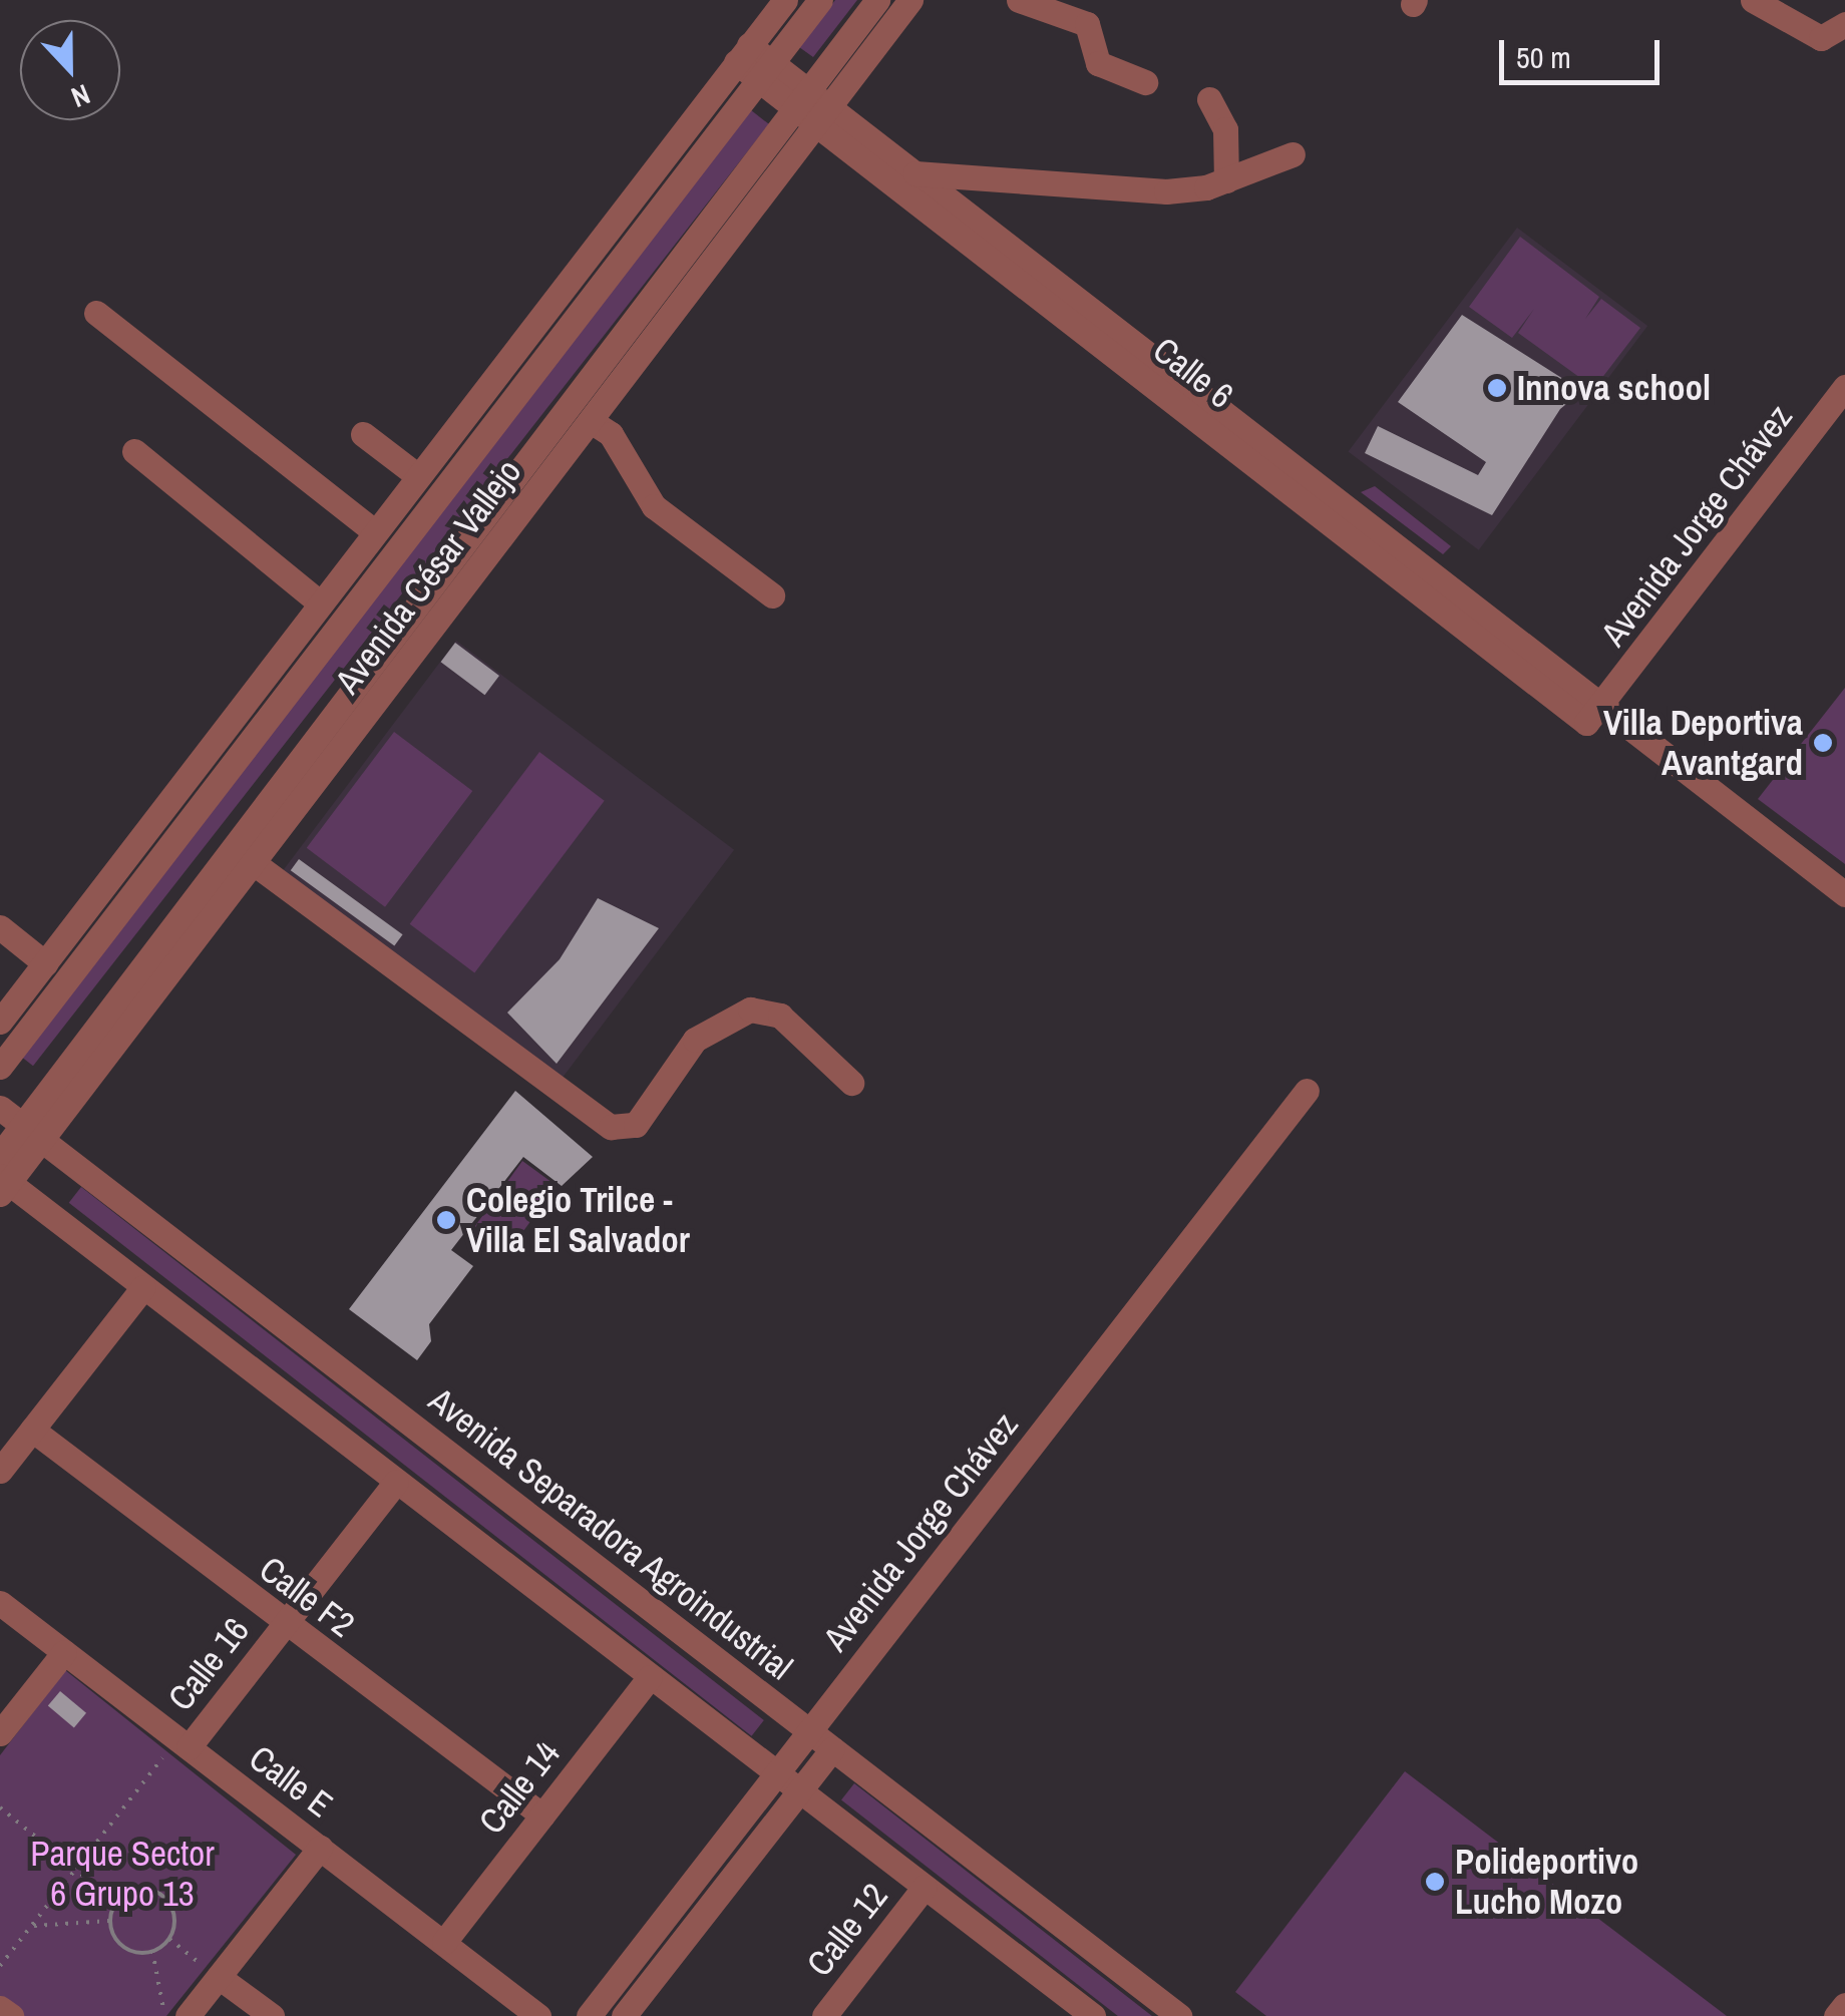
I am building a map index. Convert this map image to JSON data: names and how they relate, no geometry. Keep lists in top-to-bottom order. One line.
{"streets":{"street":["Calle 6","Avenida Jorge Chávez","Avenida César Vallejo","Avenida Separadora Agroindustrial","Calle F2","Calle 16","Calle E","Calle 14","Calle 12"]},"crossings":[["Calle 6","Avenida Jorge Chávez"],["Calle 6","Avenida César Vallejo"],["Avenida Jorge Chávez","Avenida Separadora Agroindustrial"],["Avenida César Vallejo","Avenida Separadora Agroindustrial"],["Calle F2","Calle 16"],["Calle F2","Calle 14"],["Calle 16","Calle E"],["Calle E","Calle 14"]],"parks":["Parque Sector 6 Grupo 13"],"places":["Innova school","Villa Deportiva Avantgard","Colegio Trilce - Villa El Salvador","Polideportivo Lucho Mozo"],"scale_bar":"50 m","north":"bottom"}
